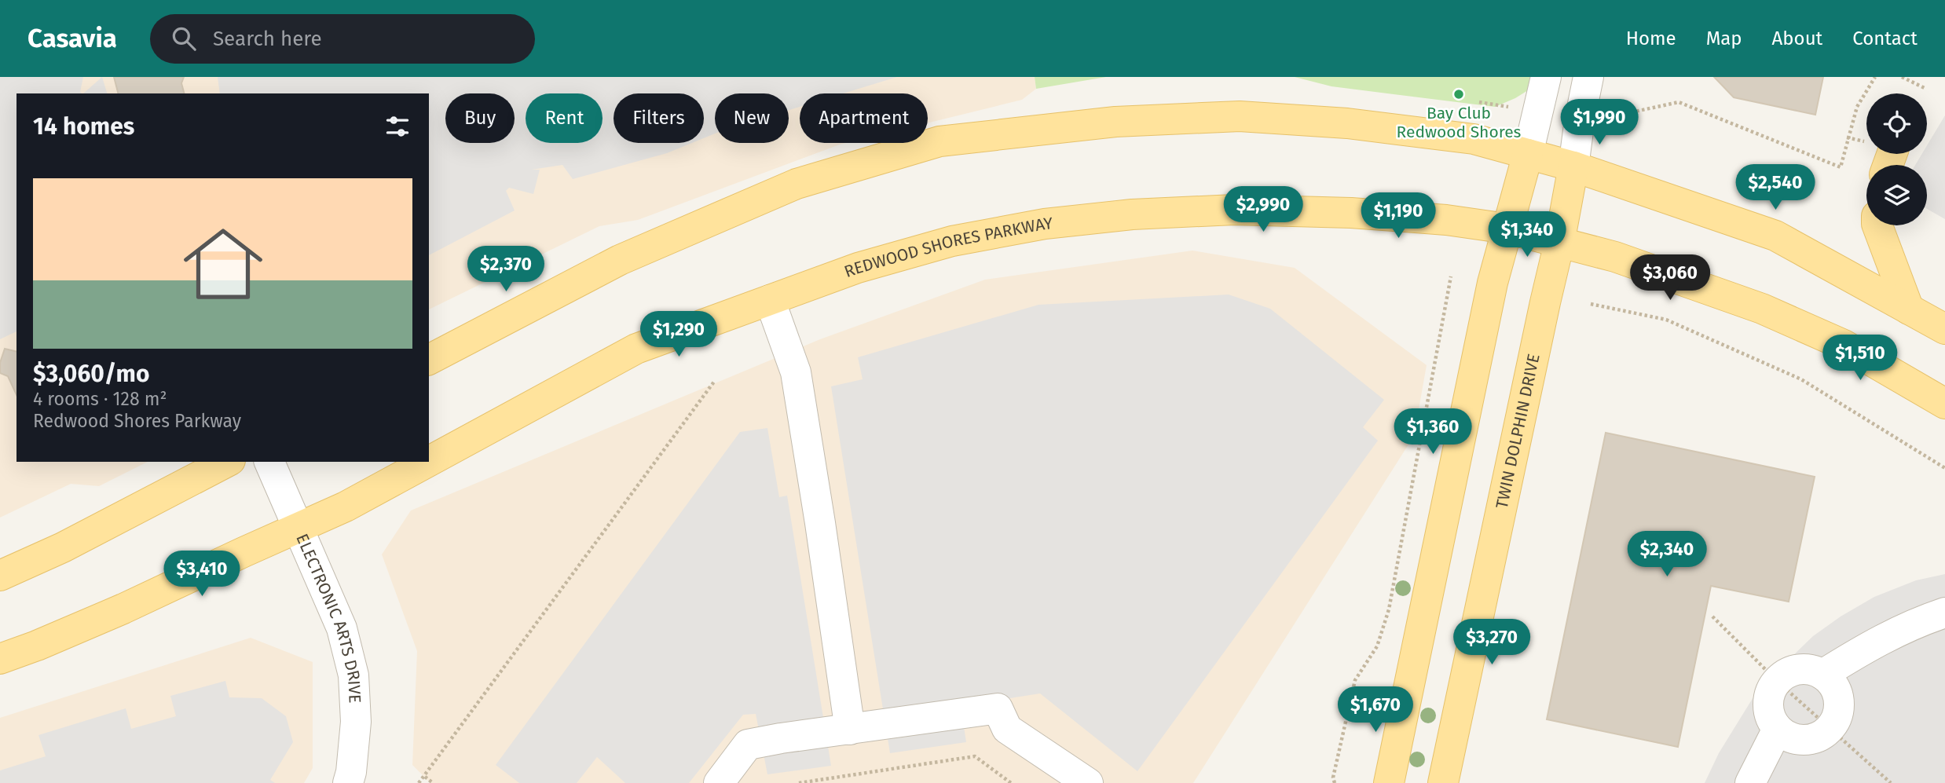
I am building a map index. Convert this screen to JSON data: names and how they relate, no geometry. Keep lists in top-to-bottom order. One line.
{"streets":{"main road":["REDWOOD SHORES PARKWAY","TWIN DOLPHIN DRIVE"],"street":["ELECTRONIC ARTS DRIVE"]},"crossings":[["REDWOOD SHORES PARKWAY","TWIN DOLPHIN DRIVE"],["REDWOOD SHORES PARKWAY","ELECTRONIC ARTS DRIVE"]],"places":["Bay Club Redwood Shores"],"page":{"header":"Casavia","search":"Search here","nav":["Home","Map","About","Contact"],"chip":["Buy","Rent","Filters","New","Apartment"],"heading":"14 homes","price":["$1,990","$2,540","$2,990","$1,190","$1,340","$2,370","$3,060","$1,290","$1,510","$1,360","$2,340","$3,410","$3,270","$1,670"],"list":[{"name":"$3,060/mo","note":"4 rooms · 128 m² · Redwood Shores Parkway"}]}}
